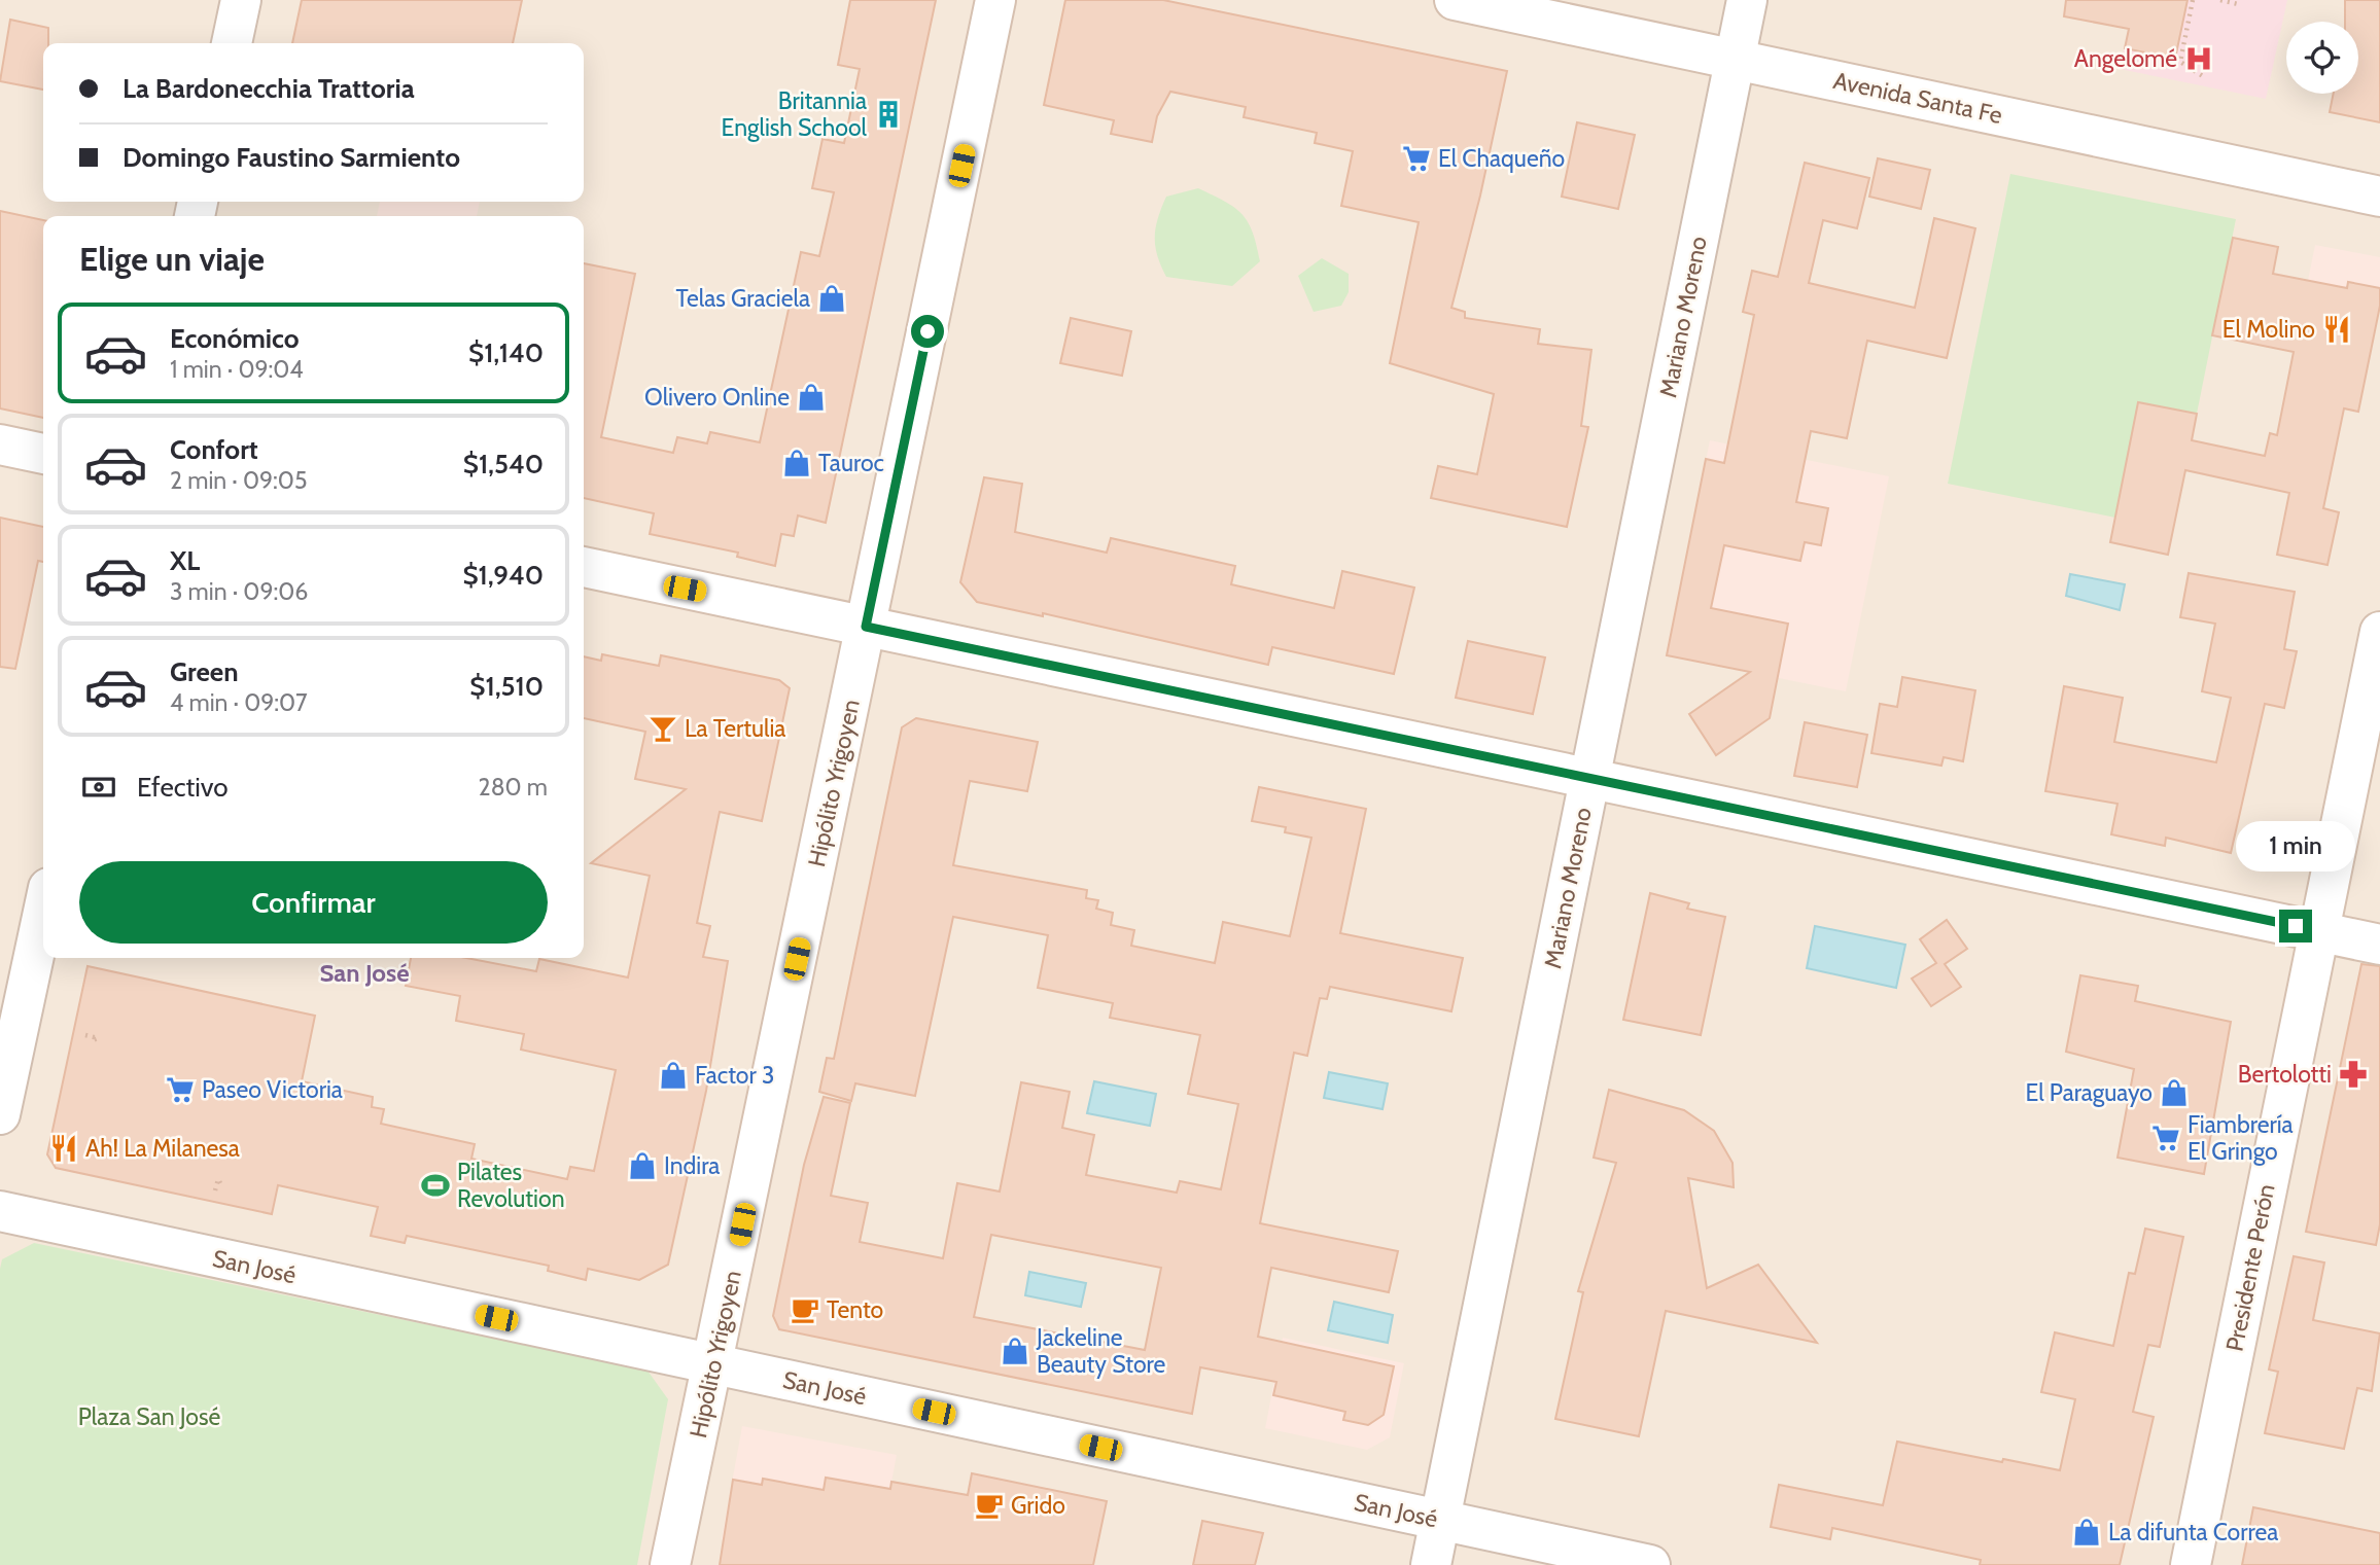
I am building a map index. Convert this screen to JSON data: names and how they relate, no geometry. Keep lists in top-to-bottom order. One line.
{"streets":{"main road":["Avenida Santa Fe","Mariano Moreno","Hipólito Yrigoyen","San José","Presidente Perón"]},"crossings":[["Avenida Santa Fe","Mariano Moreno"],["Mariano Moreno","San José"],["Hipólito Yrigoyen","San José"]],"districts":["San José"],"parks":["Plaza San José"],"places":{"hospital":["Angelomé"],"building":["Britannia English School"],"supermarket":["El Chaqueño","Paseo Victoria","Fiambrería El Gringo"],"shop":["Telas Graciela","Olivero Online","Tauroc","Factor 3","El Paraguayo","Indira","Jackeline Beauty Store","La difunta Correa"],"restaurant":["El Molino","Ah! La Milanesa"],"bar":["La Tertulia"],"pharmacy":["Bertolotti"],"sports":["Pilates Revolution"],"cafe":["Tento","Grido"]},"page":{"banner":["La Bardonecchia Trattoria","Domingo Faustino Sarmiento"],"heading":"Elige un viaje","list":[{"name":"Económico","note":"1 min · 09:04","value":"$1,140"},{"name":"Confort","note":"2 min · 09:05","value":"$1,540"},{"name":"XL","note":"3 min · 09:06","value":"$1,940"},{"name":"Green","note":"4 min · 09:07","value":"$1,510"}],"pay":["Efectivo","280 m"],"bubble":"1 min","buttons":"Confirmar"}}
